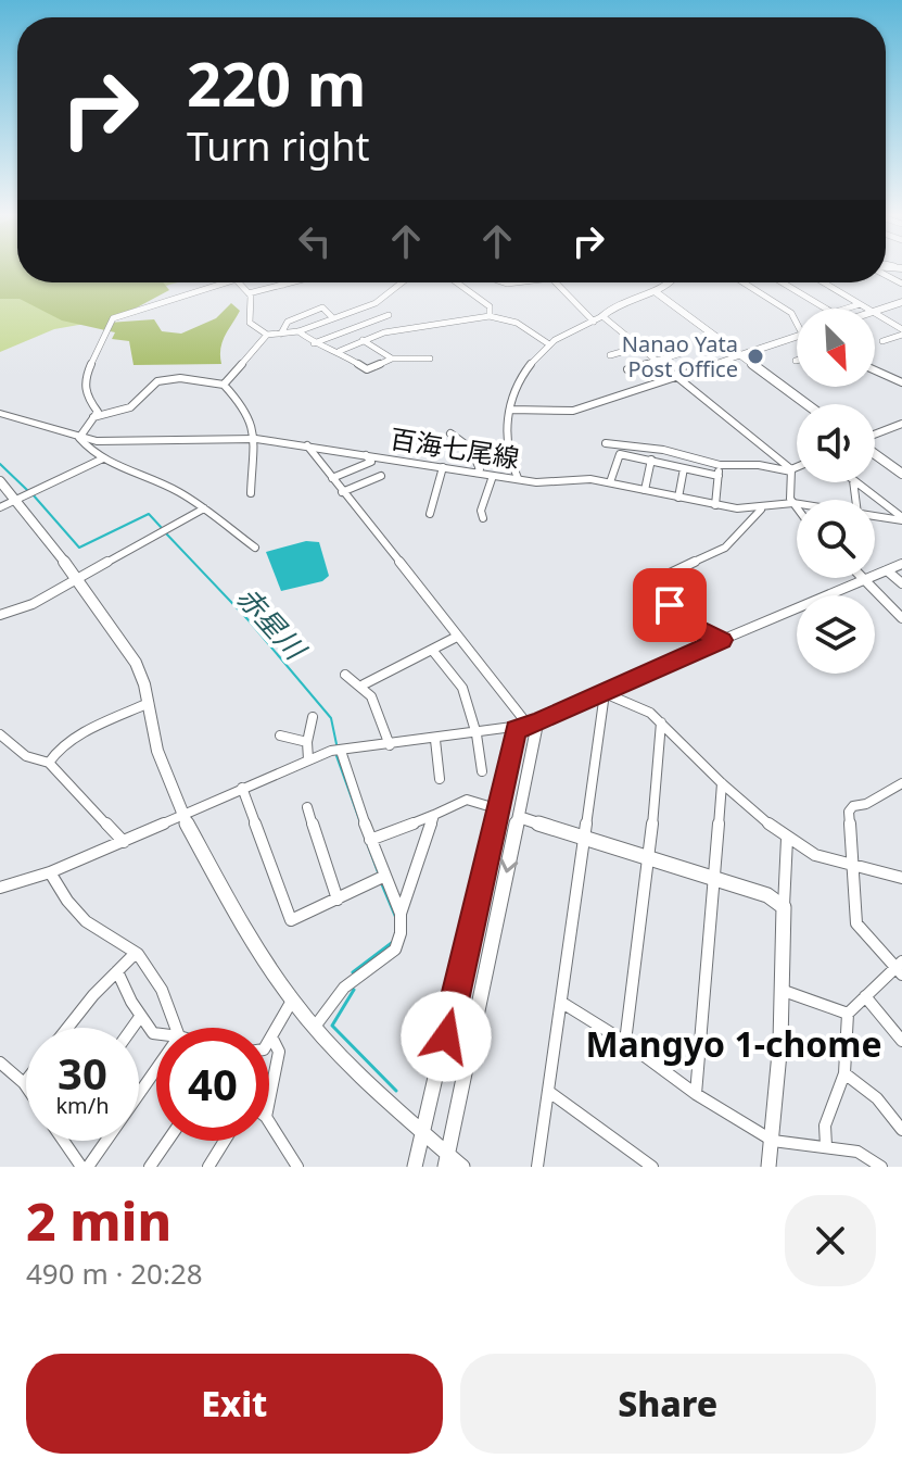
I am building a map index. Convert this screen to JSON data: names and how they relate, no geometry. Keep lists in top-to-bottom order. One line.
{"streets":{"main road":["百海七尾線"]},"districts":["Mangyo 1-chome"],"water":["赤星川"],"places":["Nanao Yata Post Office"],"north":"bottom right","page":{"turn":["220 m","Turn right"],"speed":"30 km/h","limit":"40","heading":["2 min","490 m · 20:28"],"buttons":["Exit","Share"]}}
